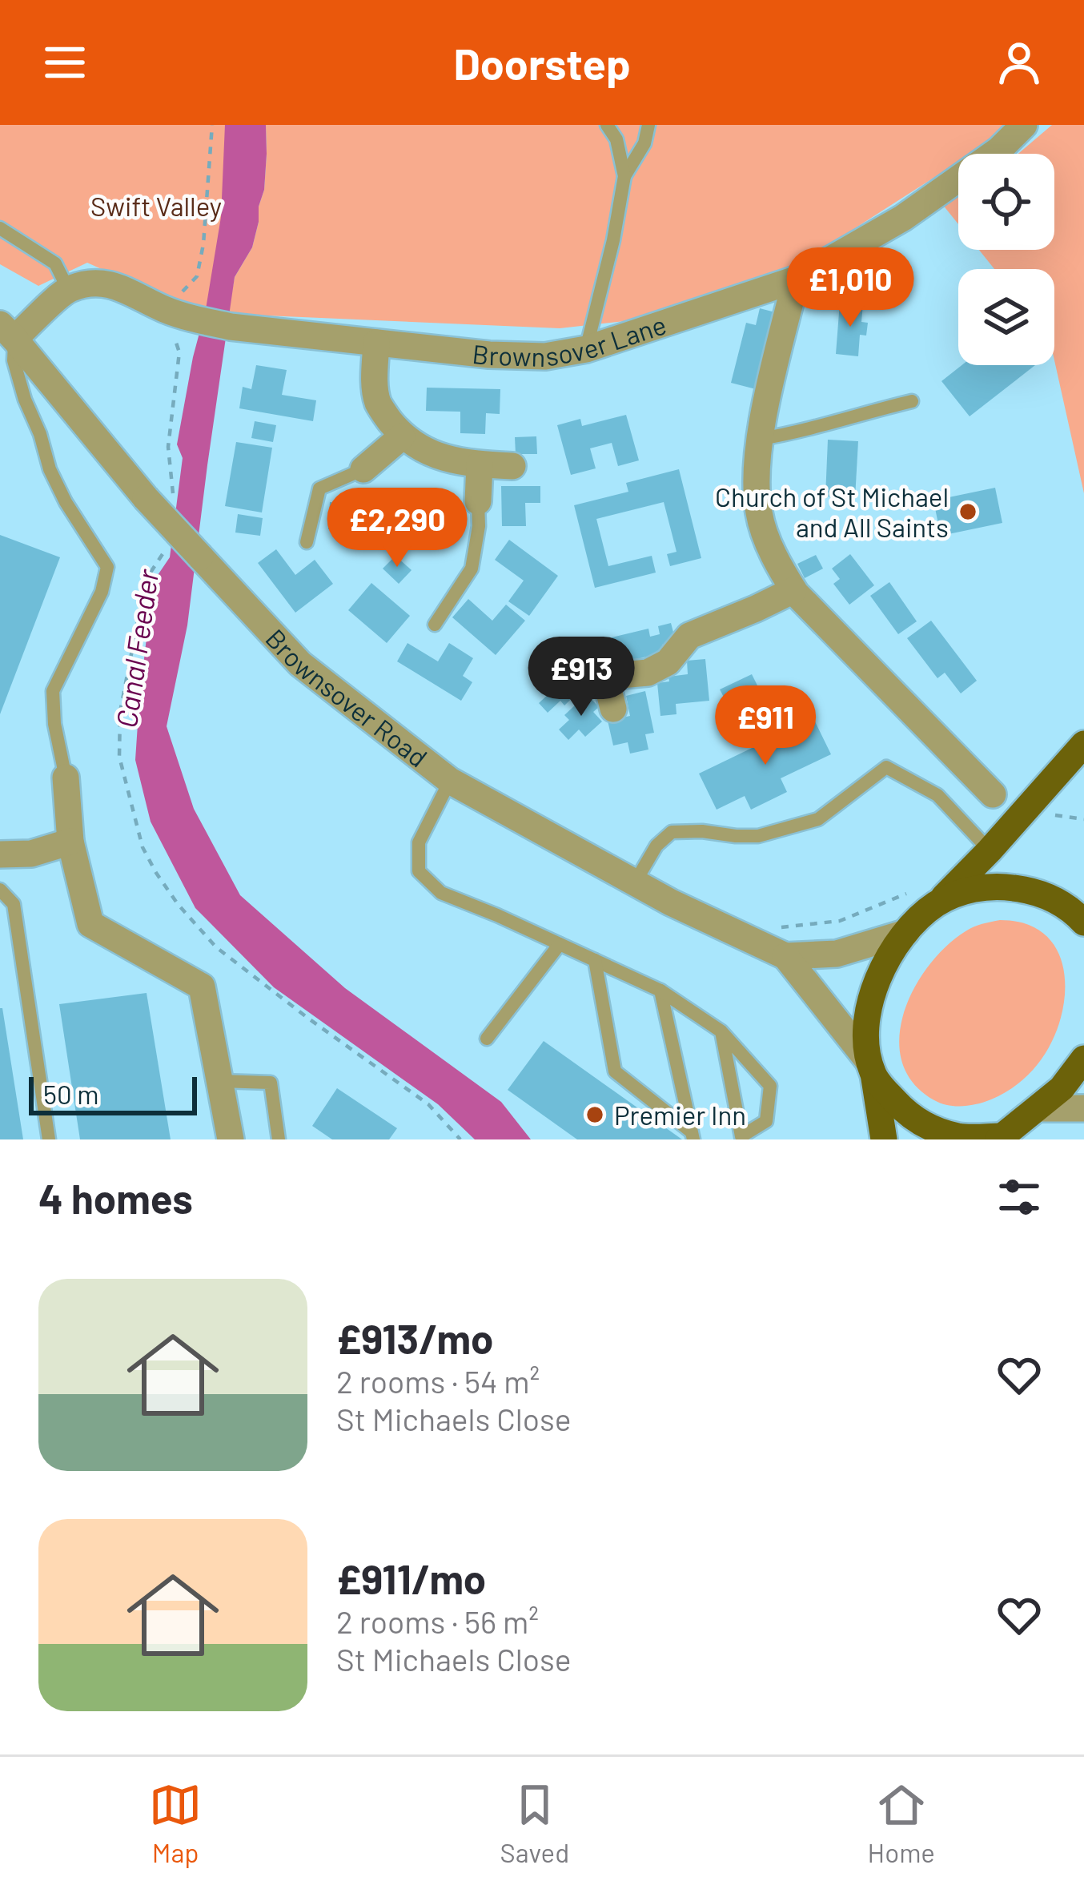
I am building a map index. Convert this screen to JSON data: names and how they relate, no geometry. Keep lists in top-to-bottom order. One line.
{"streets":{"street":["Brownsover Lane","Brownsover Road"]},"water":["Canal Feeder"],"parks":["Swift Valley"],"places":["Church of St Michael and All Saints","Premier Inn"],"scale_bar":"50 m","page":{"header":"Doorstep","price":["£1,010","£2,290","£913","£911"],"scale":"50 m","heading":"4 homes","list":[{"name":"£913/mo","note":"2 rooms · 54 m² · St Michaels Close"},{"name":"£911/mo","note":"2 rooms · 56 m² · St Michaels Close"}],"tabs":["Map","Saved","Home"]}}
